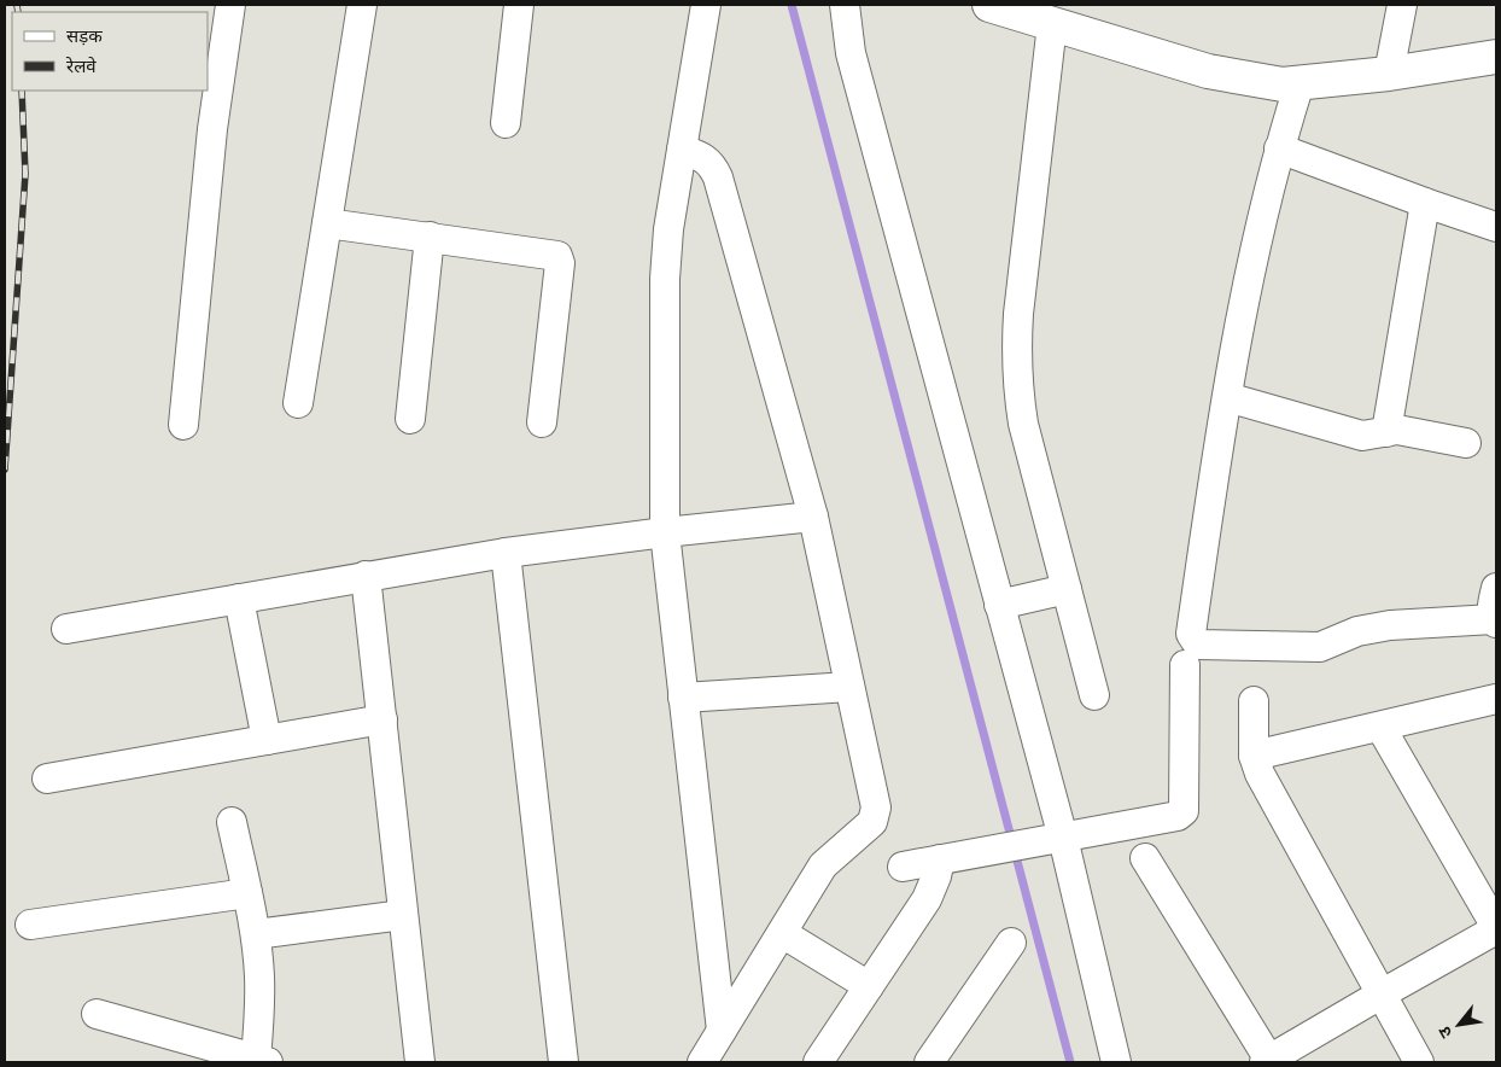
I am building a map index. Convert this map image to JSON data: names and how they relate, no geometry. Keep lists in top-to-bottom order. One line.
{"legend":["सड़क","रेलवे"],"north":"bottom left"}
